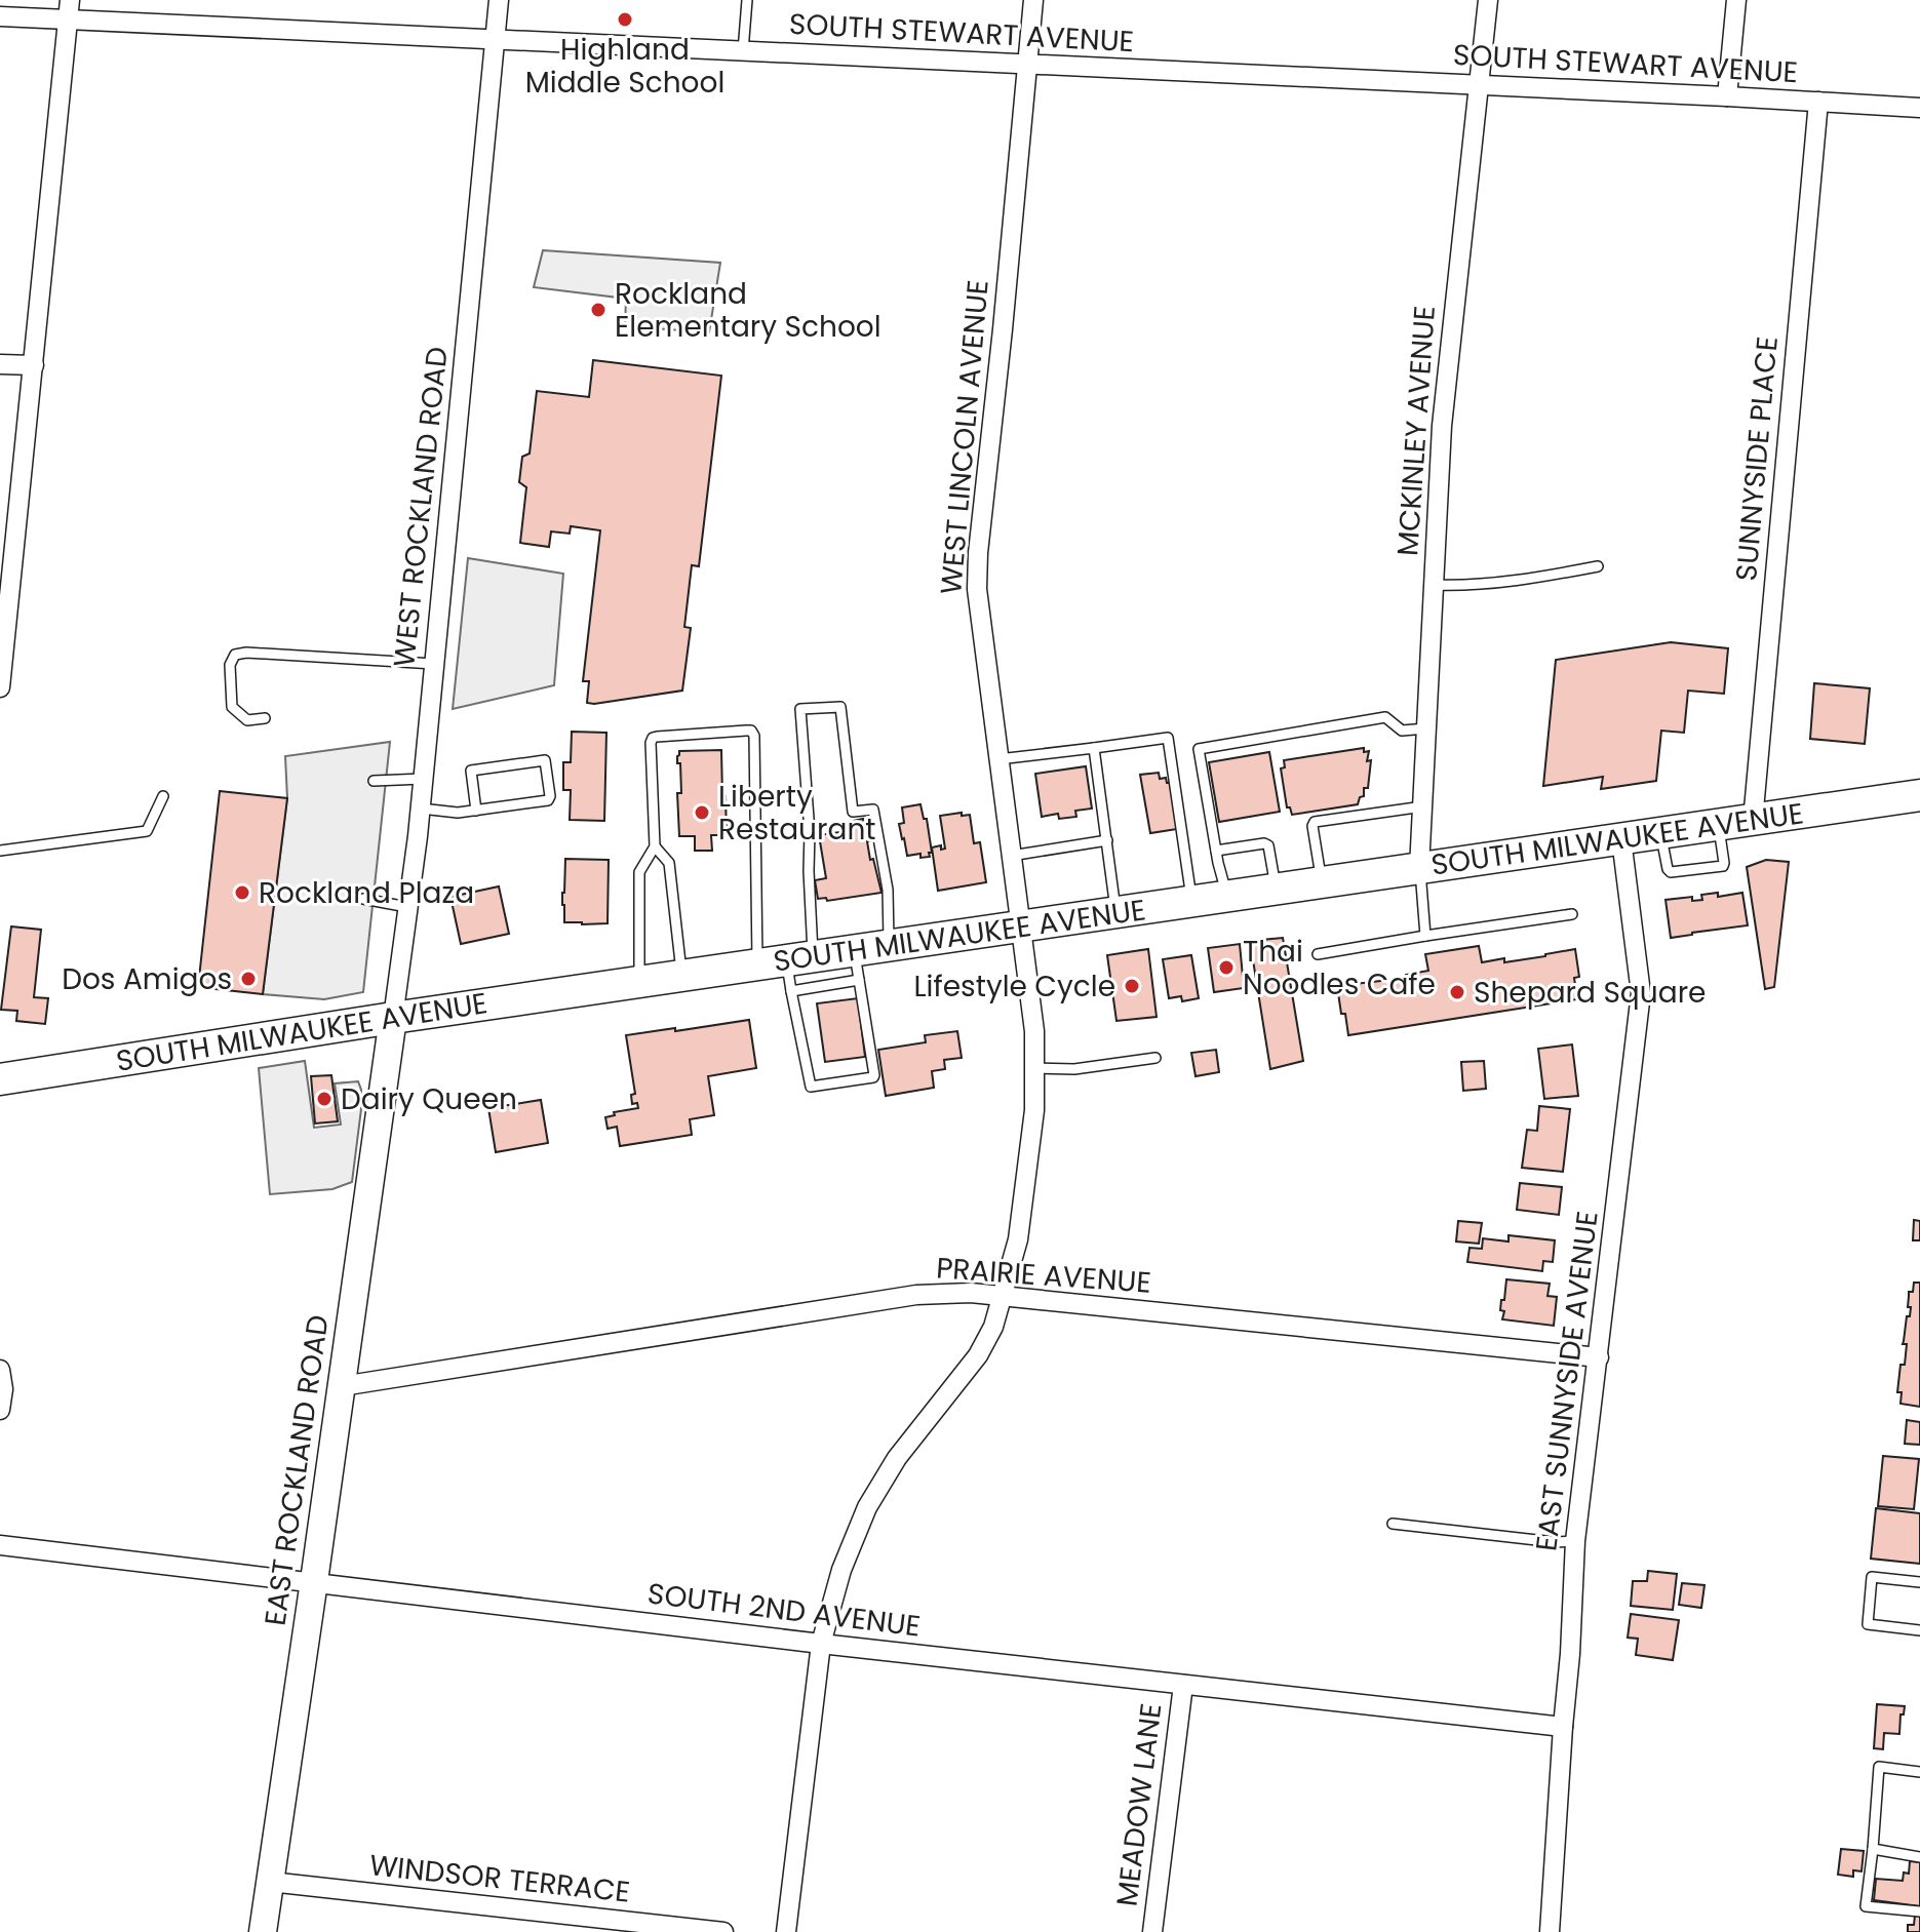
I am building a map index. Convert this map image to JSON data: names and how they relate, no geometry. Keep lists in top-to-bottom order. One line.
{"streets":{"main road":["SOUTH MILWAUKEE AVENUE"],"street":["SOUTH STEWART AVENUE","MCKINLEY AVENUE","WEST LINCOLN AVENUE","SUNNYSIDE PLACE","WEST ROCKLAND ROAD","PRAIRIE AVENUE","EAST SUNNYSIDE AVENUE","EAST ROCKLAND ROAD","SOUTH 2ND AVENUE","MEADOW LANE","WINDSOR TERRACE"]},"crossings":[["SOUTH STEWART AVENUE","MCKINLEY AVENUE"],["SOUTH STEWART AVENUE","WEST LINCOLN AVENUE"],["SOUTH STEWART AVENUE","SUNNYSIDE PLACE"],["SOUTH STEWART AVENUE","WEST ROCKLAND ROAD"],["MCKINLEY AVENUE","SOUTH MILWAUKEE AVENUE"],["WEST LINCOLN AVENUE","SOUTH MILWAUKEE AVENUE"],["WEST LINCOLN AVENUE","PRAIRIE AVENUE"],["WEST LINCOLN AVENUE","SOUTH 2ND AVENUE"],["SUNNYSIDE PLACE","SOUTH MILWAUKEE AVENUE"],["WEST ROCKLAND ROAD","SOUTH MILWAUKEE AVENUE"],["WEST ROCKLAND ROAD","EAST ROCKLAND ROAD"],["SOUTH MILWAUKEE AVENUE","EAST SUNNYSIDE AVENUE"],["SOUTH MILWAUKEE AVENUE","EAST ROCKLAND ROAD"],["PRAIRIE AVENUE","EAST SUNNYSIDE AVENUE"],["PRAIRIE AVENUE","EAST ROCKLAND ROAD"],["EAST SUNNYSIDE AVENUE","SOUTH 2ND AVENUE"],["EAST ROCKLAND ROAD","SOUTH 2ND AVENUE"],["EAST ROCKLAND ROAD","WINDSOR TERRACE"],["SOUTH 2ND AVENUE","MEADOW LANE"]],"places":["Highland Middle School","Rockland Elementary School","Liberty Restaurant","Rockland Plaza","Thai Noodles Cafe","Dos Amigos","Lifestyle Cycle","Shepard Square","Dairy Queen"]}
